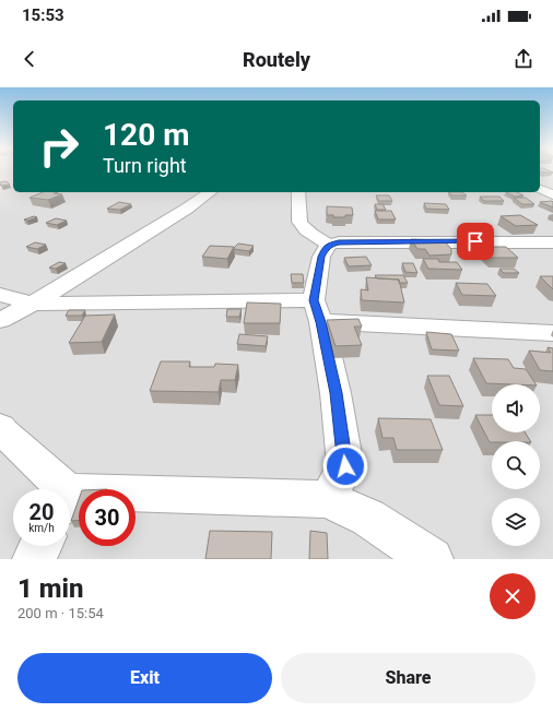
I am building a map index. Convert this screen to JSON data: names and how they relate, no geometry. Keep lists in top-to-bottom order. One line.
{"page":{"status":"15:53","header":"Routely","turn":["120 m","Turn right"],"speed":"20 km/h","limit":"30","heading":["1 min","200 m · 15:54"],"buttons":["Exit","Share"]}}
